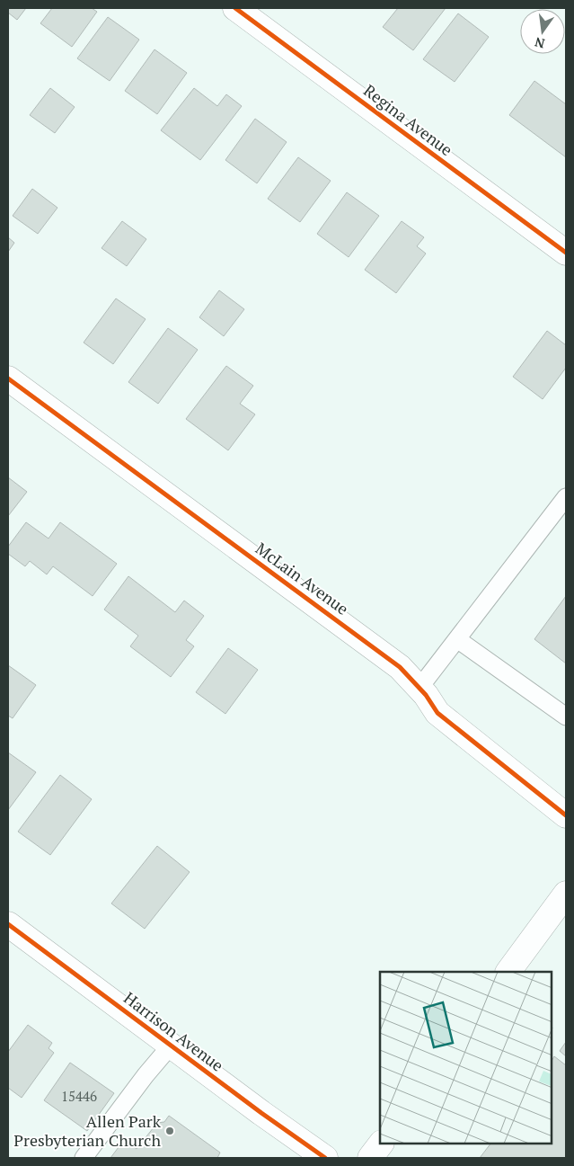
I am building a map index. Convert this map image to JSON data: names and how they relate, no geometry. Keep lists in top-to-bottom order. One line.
{"streets":{"street":["Regina Avenue","McLain Avenue","Harrison Avenue"]},"places":["Allen Park Presbyterian Church"],"house_numbers":["15446"],"north":"bottom"}
